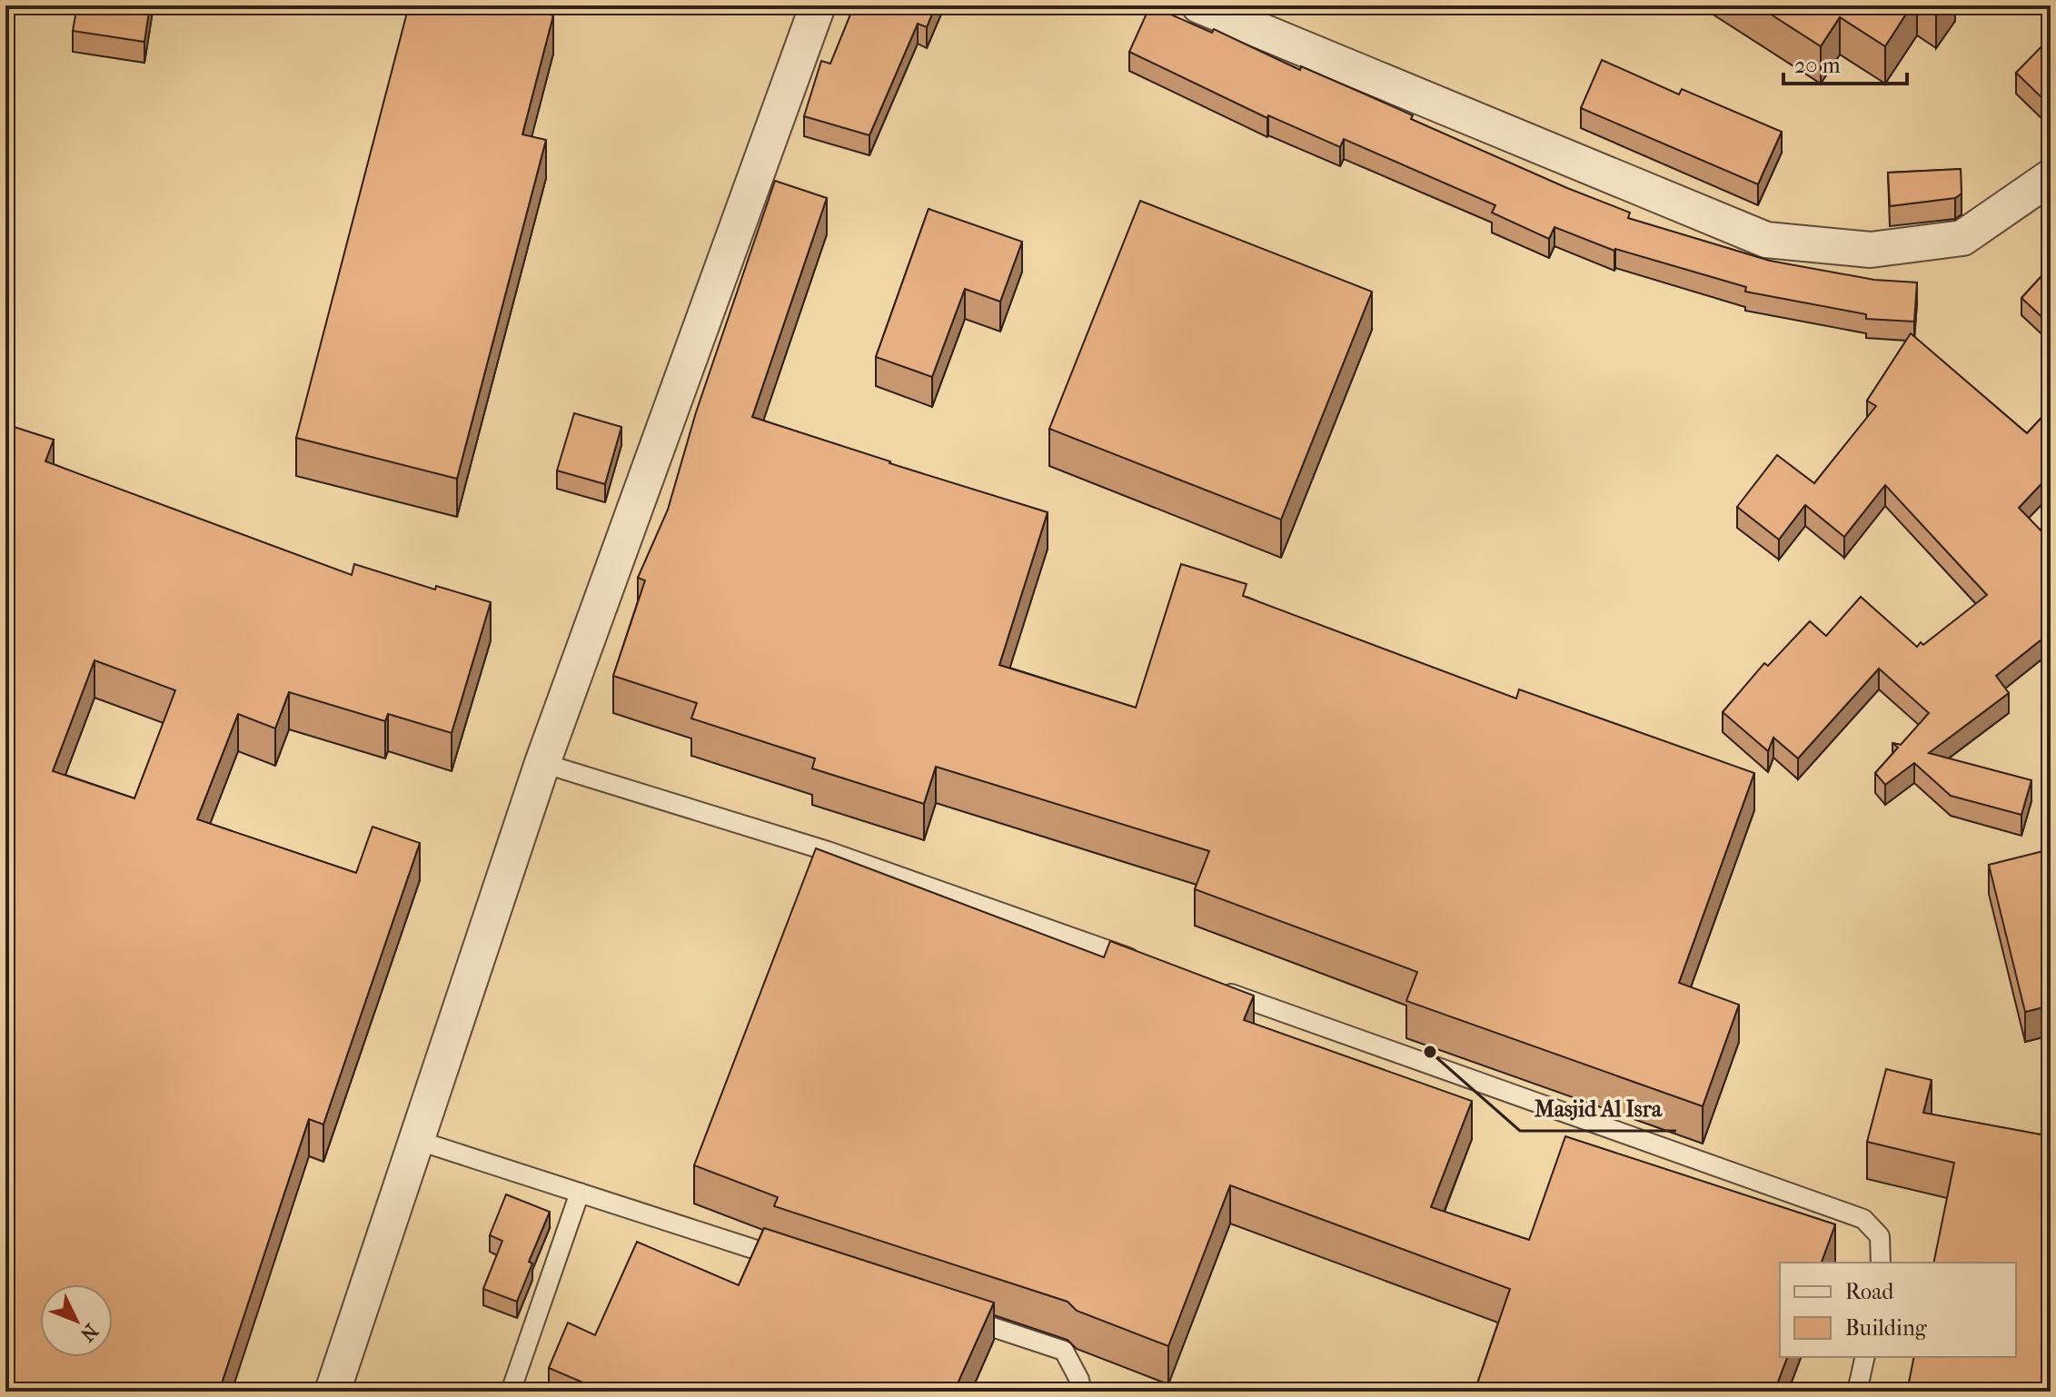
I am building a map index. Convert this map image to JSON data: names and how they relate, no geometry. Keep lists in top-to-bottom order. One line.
{"places":["Masjid Al Isra"],"legend":["Road","Building"],"scale_bar":"20 m","north":"bottom right"}
